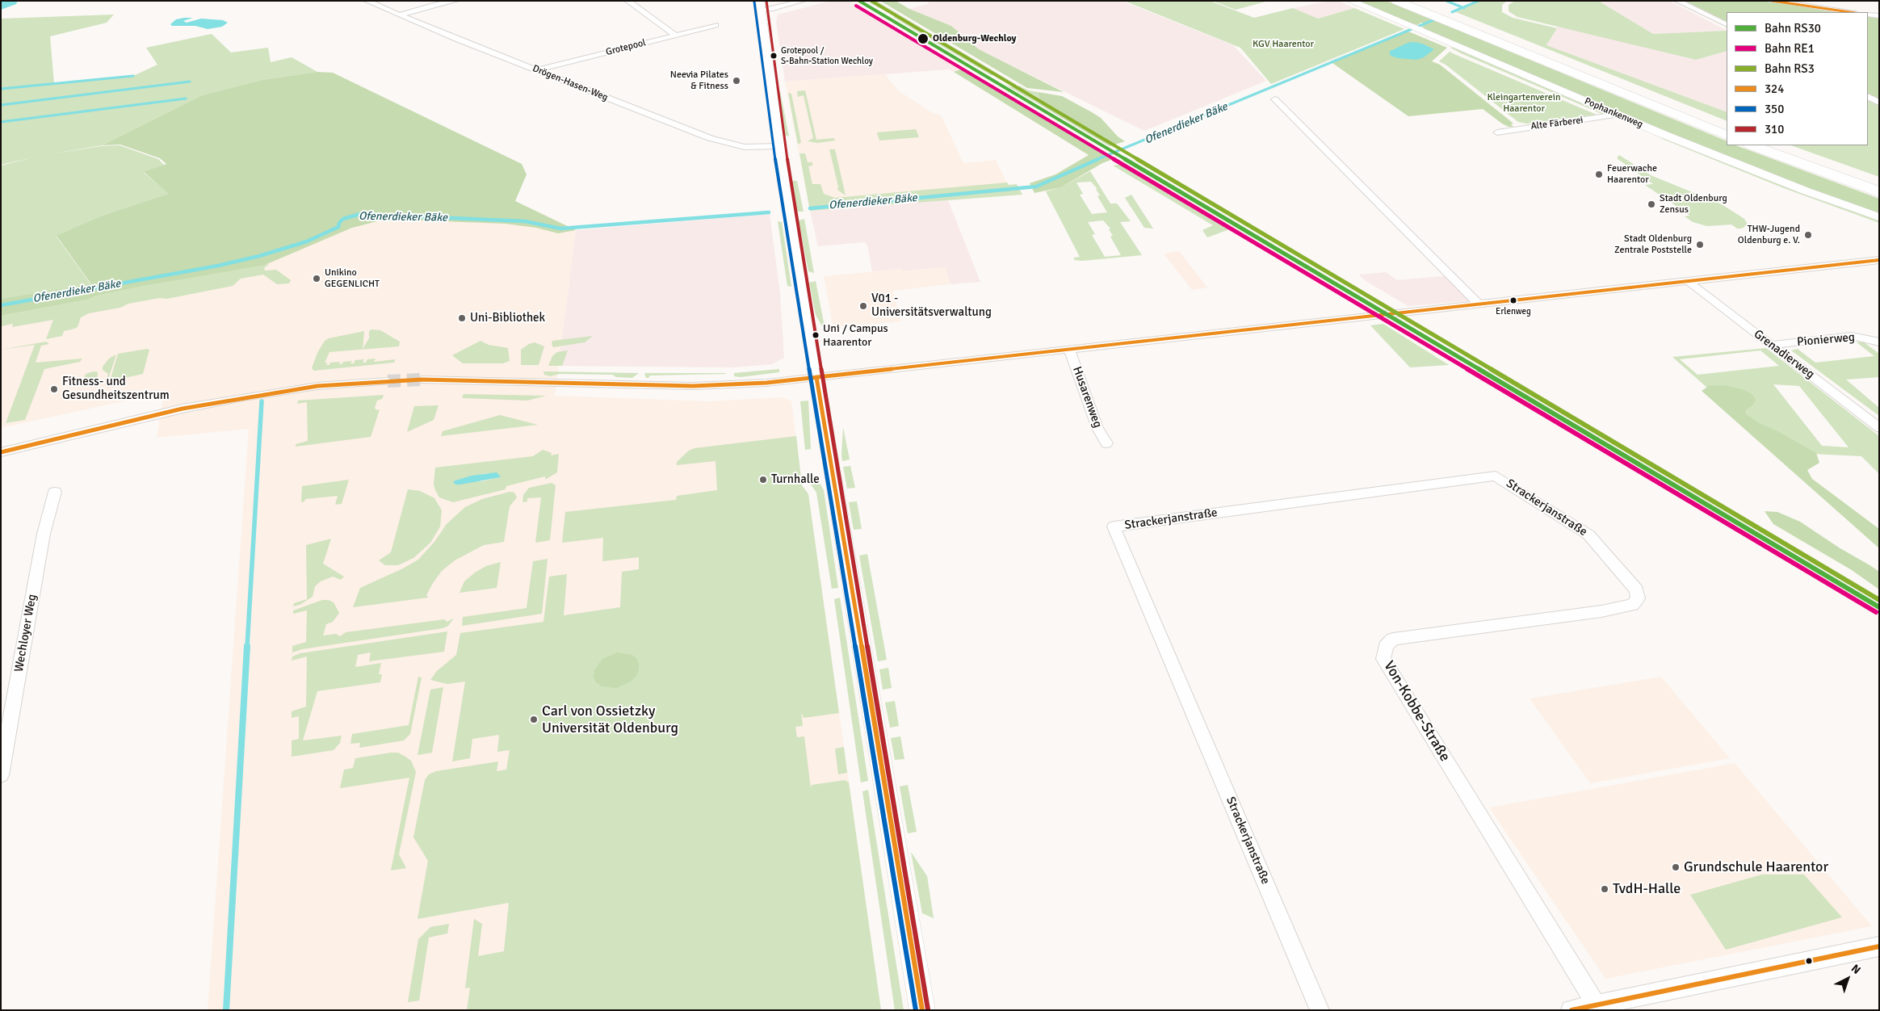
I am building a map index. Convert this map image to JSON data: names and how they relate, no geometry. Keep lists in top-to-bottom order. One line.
{"streets":{"street":["Grotepool","Drögen-Hasen-Weg","Pophankenweg","Alte Färberei","Pionierweg","Grenadierweg","Husarenweg","Strackerjanstraße","Wechloyer Weg","Von-Kobbe-Straße"]},"crossings":[["Grotepool","Drögen-Hasen-Weg"],["Pophankenweg","Alte Färberei"],["Pionierweg","Grenadierweg"],["Strackerjanstraße","Von-Kobbe-Straße"]],"water":["Ofenerdieker Bäke"],"parks":["KGV Haarentor","Kleingartenverein Haarentor"],"places":["Oldenburg-Wechloy","Grotepool / S-Bahn-Station Wechloy","Neevia Pilates & Fitness","Feuerwache Haarentor","Stadt Oldenburg Zensus","THW-Jugend Oldenburg e. V.","Stadt Oldenburg Zentrale Poststelle","Unikino GEGENLICHT","Erlenweg","V01 - Universitätsverwaltung","Uni-Bibliothek","Uni / Campus Haarentor","Fitness- und Gesundheitszentrum","Turnhalle","Carl von Ossietzky Universität Oldenburg","Grundschule Haarentor","TvdH-Halle"],"lines":["rail line RS30","rail line RS3","transit line 324","transit line 310","transit line 350","rail line RE1"],"legend":["Bahn RS30","Bahn RE1","Bahn RS3","324","350","310"],"north":"top right"}
